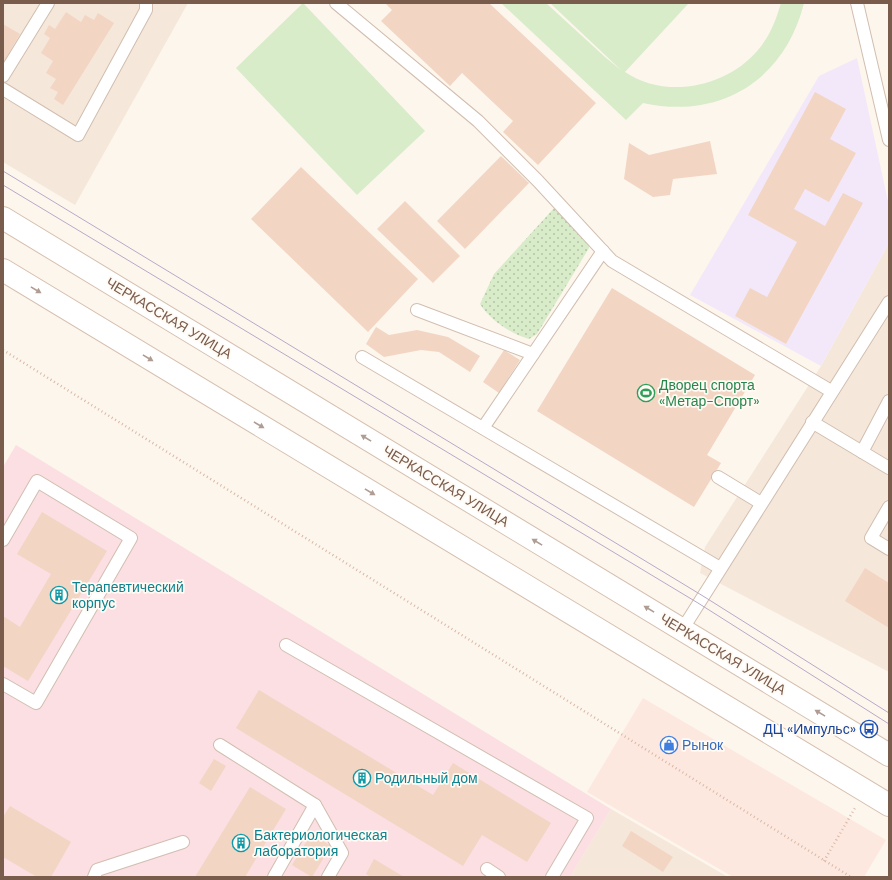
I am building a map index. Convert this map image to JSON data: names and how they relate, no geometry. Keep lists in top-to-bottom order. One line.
{"streets":{"main road":["ЧЕРКАССКАЯ УЛИЦА"]},"places":{"sports":["Дворец спорта «Метар-Спорт»"],"building":["Терапевтический корпус","Родильный дом","Бактериологическая лаборатория"],"bus stop":["ДЦ «Импульс»"],"shop":["Рынок"]}}
